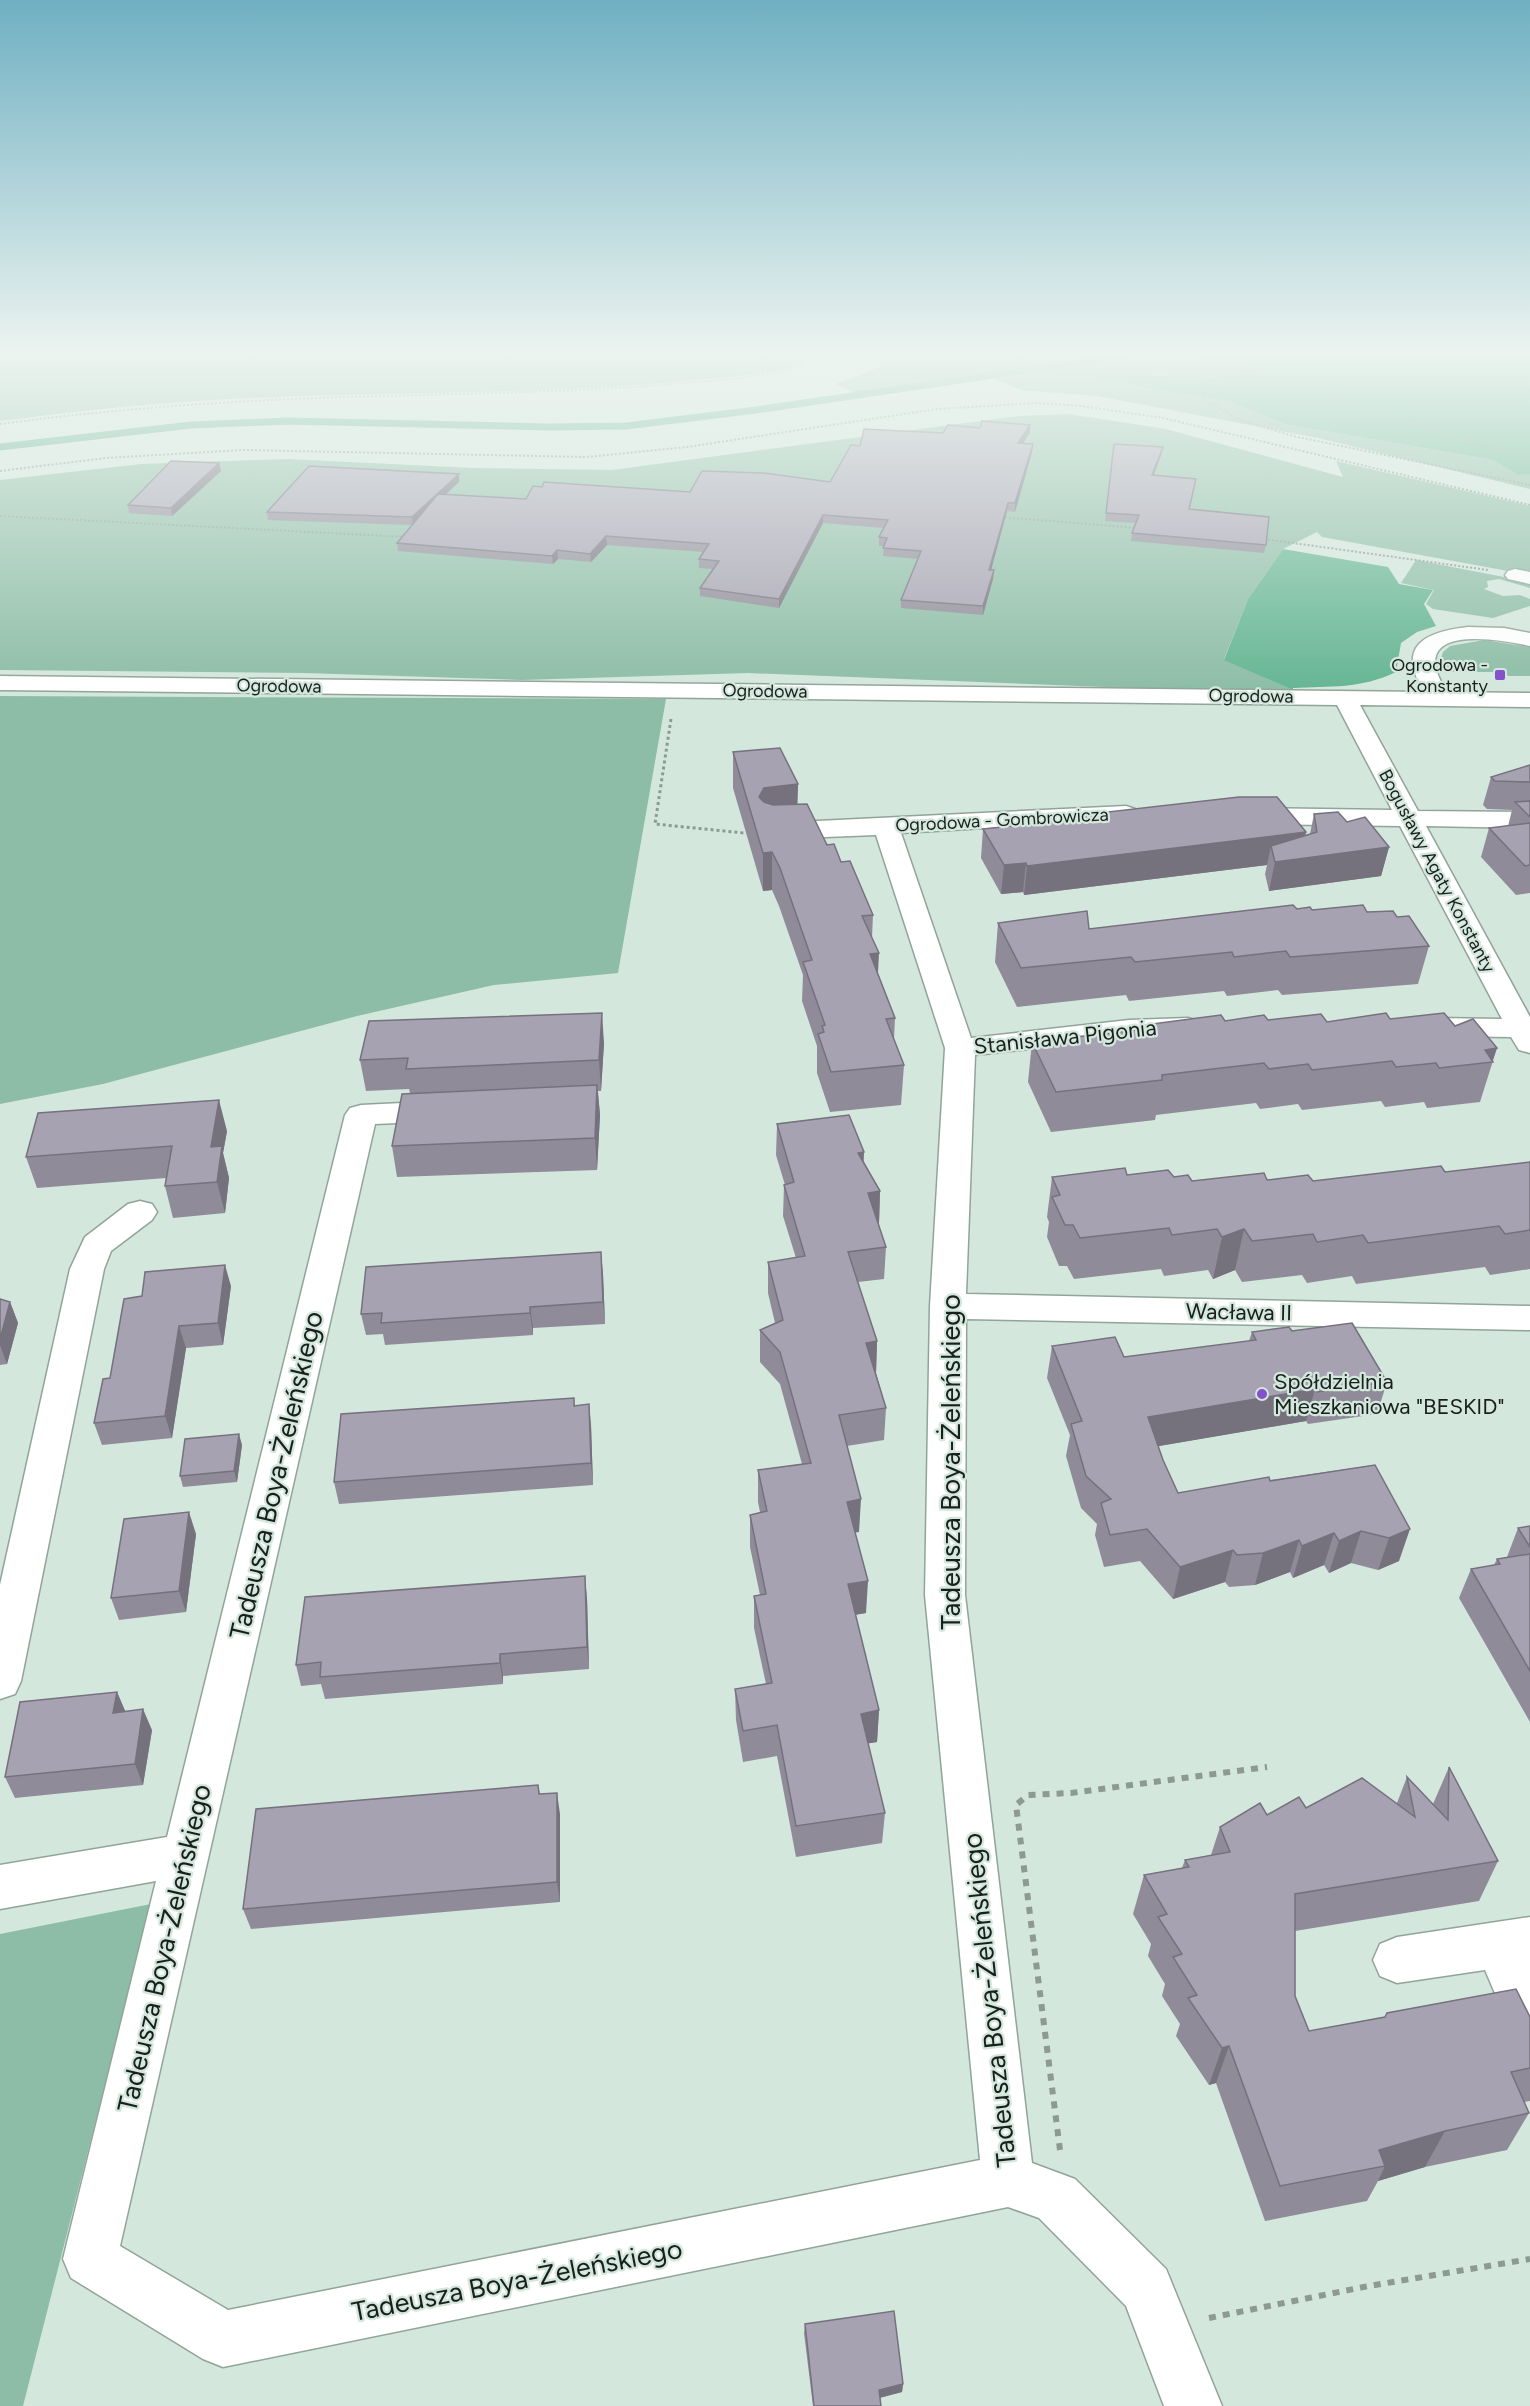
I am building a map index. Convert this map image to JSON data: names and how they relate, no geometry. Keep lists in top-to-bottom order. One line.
{"streets":{"street":["Ogrodowa","Ogrodowa - Gombrowicza","Bogusławy Agaty Konstanty","Stanisława Pigonia","Wacława II","Tadeusza Boya-Żeleńskiego"]},"crossings":[["Ogrodowa","Bogusławy Agaty Konstanty"],["Ogrodowa - Gombrowicza","Tadeusza Boya-Żeleńskiego"],["Stanisława Pigonia","Tadeusza Boya-Żeleńskiego"],["Wacława II","Tadeusza Boya-Żeleńskiego"]],"places":{"transit":["Ogrodowa - Konstanty"],"other":["Spółdzielnia Mieszkaniowa \"BESKID\""]}}
